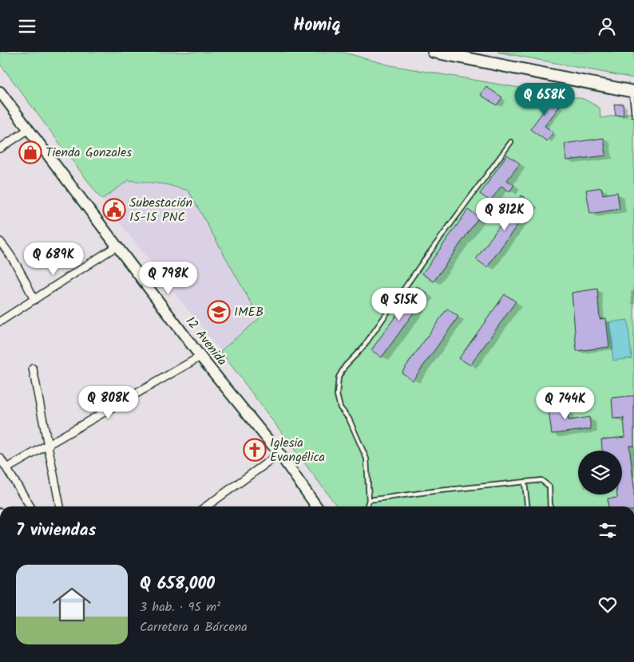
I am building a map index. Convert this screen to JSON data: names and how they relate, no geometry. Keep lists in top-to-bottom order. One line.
{"streets":{"main road":["12 Avenida"]},"places":{"shop":["Tienda Gonzales"],"public building":["Subestación 15-15 PNC"],"school or university":["IMEB"],"church":["Iglesia Evangélica"]},"page":{"header":"Homiq","price":["Q 658K","Q 812K","Q 689K","Q 798K","Q 515K","Q 808K","Q 744K"],"heading":"7 viviendas","list":[{"name":"Q 658,000","note":"3 hab. · 95 m² · Carretera a Bárcena"}]}}
